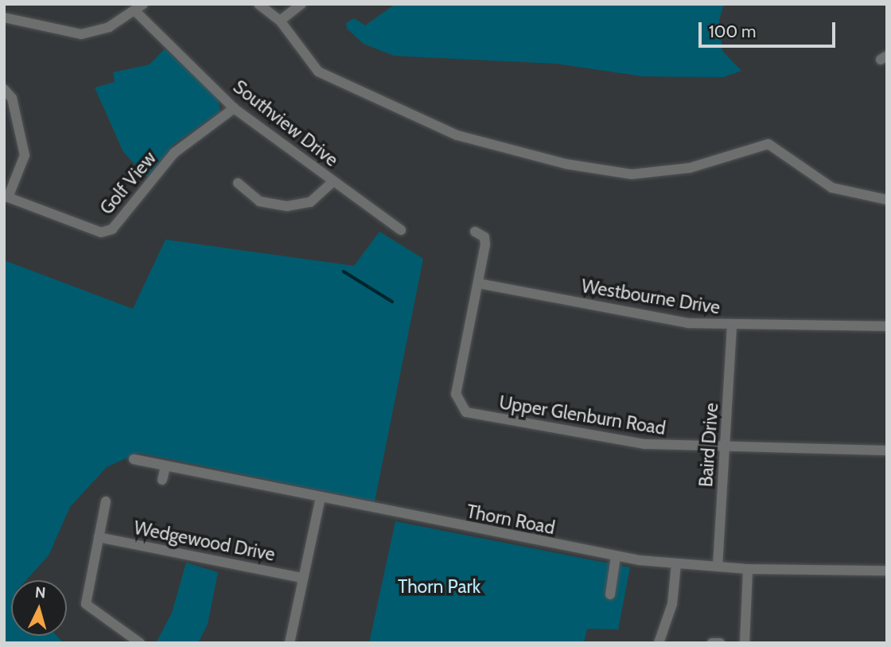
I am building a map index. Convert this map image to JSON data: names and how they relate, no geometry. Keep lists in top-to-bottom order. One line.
{"streets":{"street":["Southview Drive","Golf View","Westbourne Drive","Upper Glenburn Road","Baird Drive","Thorn Road","Wedgewood Drive"]},"crossings":[["Southview Drive","Golf View"],["Westbourne Drive","Upper Glenburn Road"],["Westbourne Drive","Baird Drive"],["Upper Glenburn Road","Baird Drive"],["Baird Drive","Thorn Road"]],"parks":["Thorn Park"],"scale_bar":"100 m","north":"top"}
